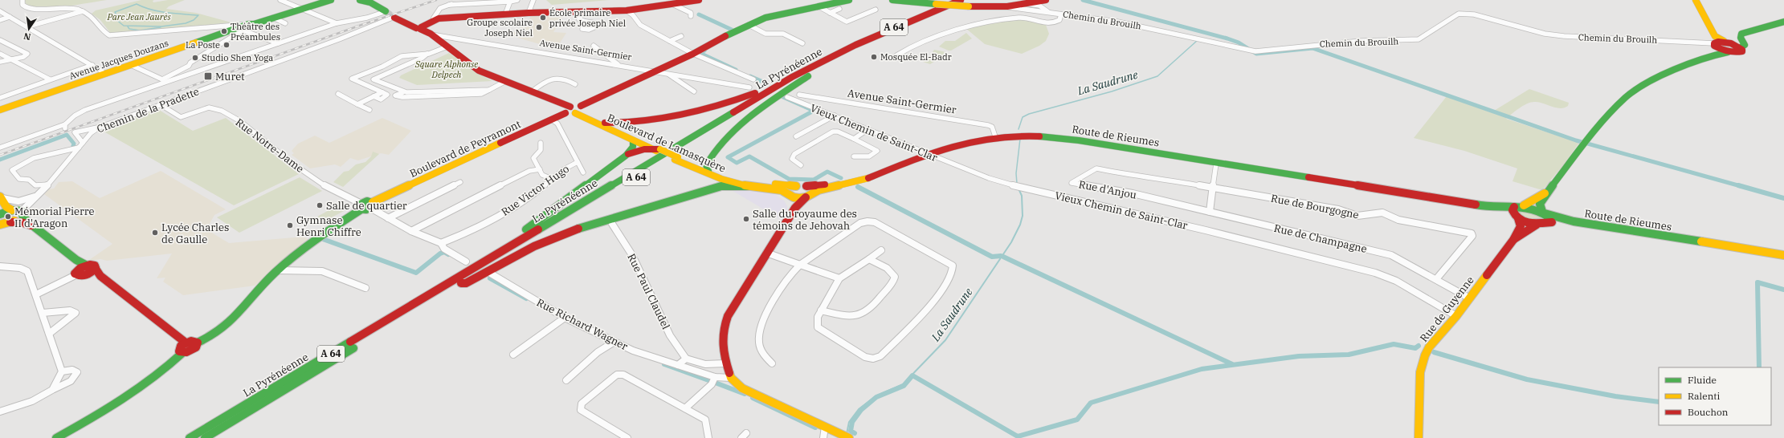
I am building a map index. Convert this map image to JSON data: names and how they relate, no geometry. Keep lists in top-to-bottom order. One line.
{"streets":{"main road":["A 64","Avenue Jacques Douzans","La Pyrénéenne","Route de Rieumes","Boulevard de Lamasquère","Boulevard de Peyramont","Rue de Guyenne"],"street":["Chemin du Brouilh","Avenue Saint-Germier","Chemin de la Pradette","Vieux Chemin de Saint-Clar","Rue Notre-Dame","Rue d'Anjou","Rue Victor Hugo","Rue de Bourgogne","Rue de Champagne","Rue Paul Claudel","Rue Richard Wagner"]},"crossings":[["Avenue Saint-Germier","Route de Rieumes"],["Chemin de la Pradette","Rue Notre-Dame"],["Vieux Chemin de Saint-Clar","Route de Rieumes"],["Vieux Chemin de Saint-Clar","Rue de Guyenne"],["Route de Rieumes","Boulevard de Lamasquère"],["Route de Rieumes","Rue de Guyenne"],["Rue d'Anjou","Rue de Bourgogne"],["Rue d'Anjou","Rue de Champagne"],["Rue de Bourgogne","Rue de Champagne"],["Rue de Champagne","Rue de Guyenne"]],"water":["La Saudrune"],"parks":["Parc Jean Jaurès","Square Alphonse Delpech"],"places":{"other":["École primaire privée Joseph Niel","Groupe scolaire Joseph Niel","Théâtre des Préambules","La Poste","Mosquée El-Badr","Studio Shen Yoga","Salle de quartier","Mémorial Pierre II d'Aragon","Salle du royaume des témoins de Jehovah","Gymnase Henri Chiffre","Lycée Charles de Gaulle"],"transit":["Muret"]},"legend":["Fluide","Ralenti","Bouchon"],"north":"bottom"}
